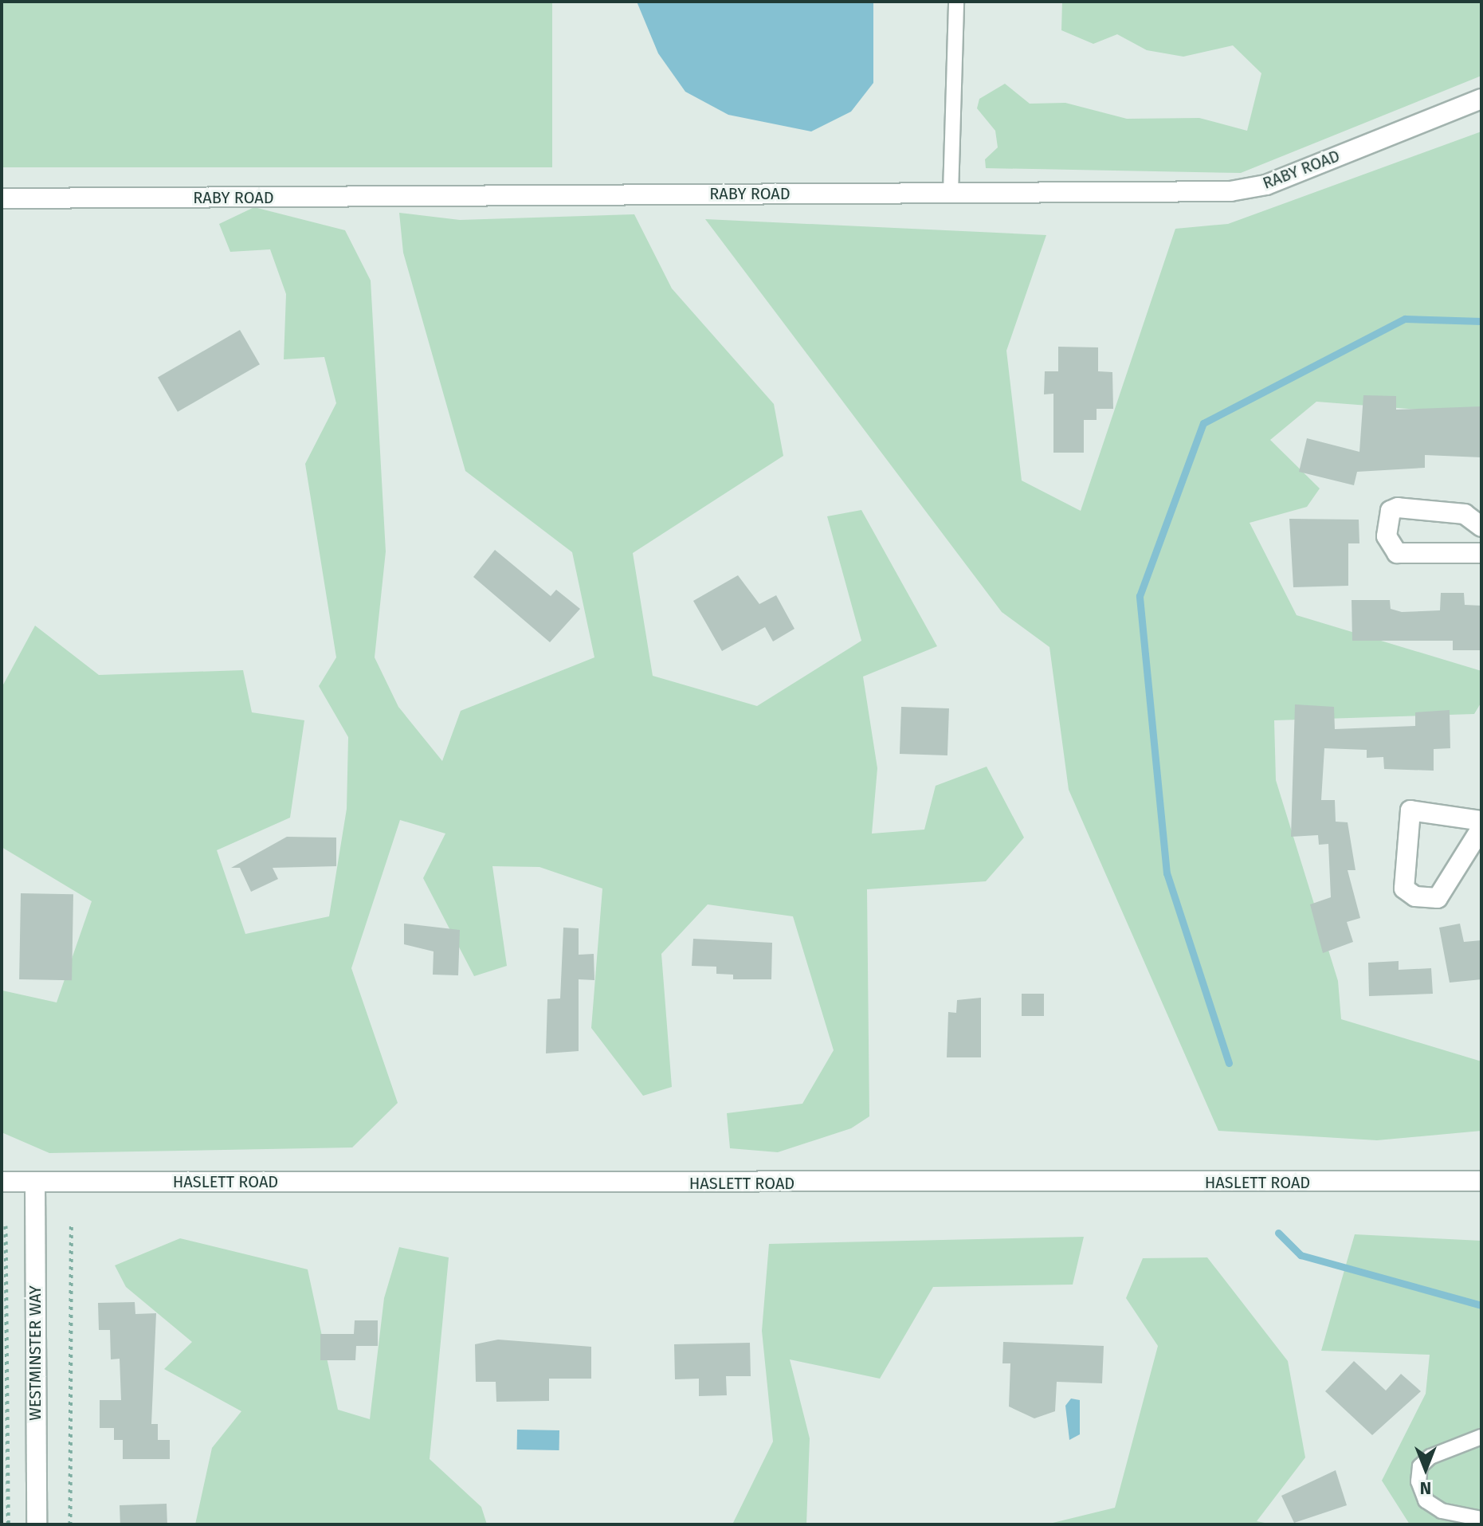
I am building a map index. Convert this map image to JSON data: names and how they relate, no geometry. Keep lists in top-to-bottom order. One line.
{"streets":{"street":["RABY ROAD","HASLETT ROAD","WESTMINSTER WAY"]},"crossings":[["HASLETT ROAD","WESTMINSTER WAY"]],"north":"bottom"}
